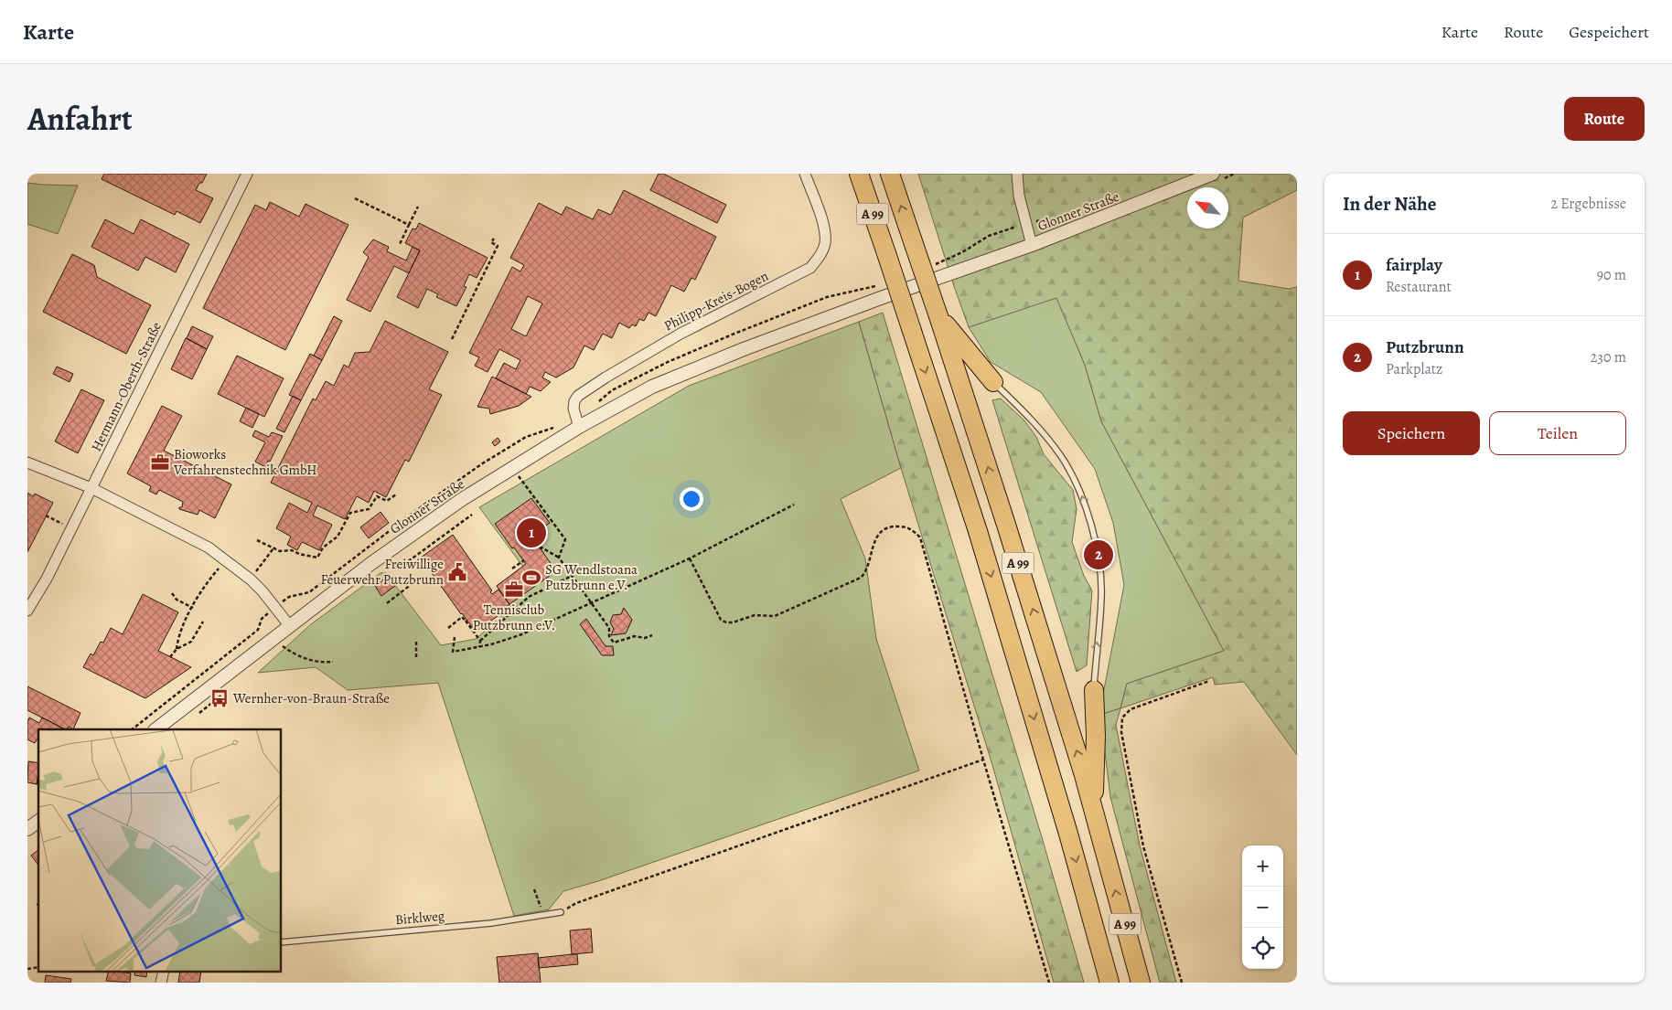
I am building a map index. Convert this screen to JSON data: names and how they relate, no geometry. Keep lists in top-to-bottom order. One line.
{"streets":{"highway":["A 99"],"street":["Glonner Straße","Philipp-Kreis-Bogen","Hermann-Oberth-Straße"],"lane":["Birklweg"]},"crossings":[["Glonner Straße","Philipp-Kreis-Bogen"]],"places":{"office":["Bioworks Verfahrenstechnik GmbH","Tennisclub Putzbrunn e.V."],"public building":["Freiwillige Feuerwehr Putzbrunn"],"sports":["SG Wendlstoana Putzbrunn e.V."],"bus stop":["Wernher-von-Braun-Straße"]},"north":"top left","page":{"header":"Karte","nav":["Karte","Route","Gespeichert"],"title":"Anfahrt","buttons":["Route",["Speichern","Teilen"]],"heading":["In der Nähe","2 Ergebnisse"],"list":[{"mark":"1","name":"fairplay","note":"Restaurant","value":"90 m"},{"mark":"2","name":"Putzbrunn","note":"Parkplatz","value":"230 m"}],"pins":["1","2"],"map_buttons":["+","−"]}}
